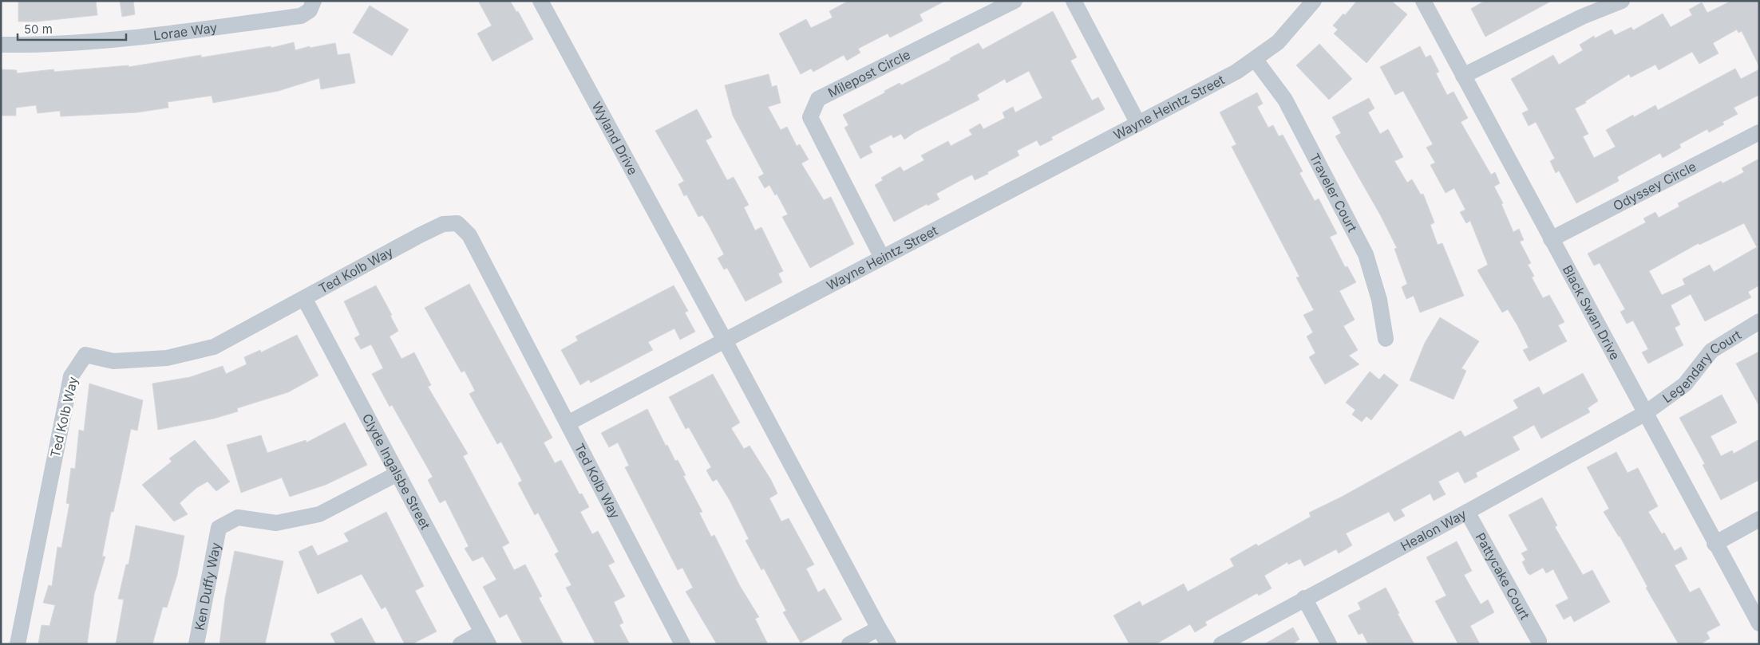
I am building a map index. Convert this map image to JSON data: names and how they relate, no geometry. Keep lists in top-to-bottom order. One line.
{"streets":{"street":["Lorae Way","Milepost Circle","Wayne Heintz Street","Wyland Drive","Odyssey Circle","Traveler Court","Ted Kolb Way","Black Swan Drive","Legendary Court","Clyde Ingalsbe Street","Healon Way","Pattycake Court","Ken Duffy Way"]},"crossings":[["Milepost Circle","Wayne Heintz Street"],["Wayne Heintz Street","Wyland Drive"],["Wayne Heintz Street","Traveler Court"],["Wayne Heintz Street","Ted Kolb Way"],["Odyssey Circle","Black Swan Drive"],["Ted Kolb Way","Clyde Ingalsbe Street"],["Black Swan Drive","Legendary Court"],["Black Swan Drive","Healon Way"],["Legendary Court","Healon Way"],["Clyde Ingalsbe Street","Ken Duffy Way"],["Healon Way","Pattycake Court"]],"scale_bar":"50 m"}
